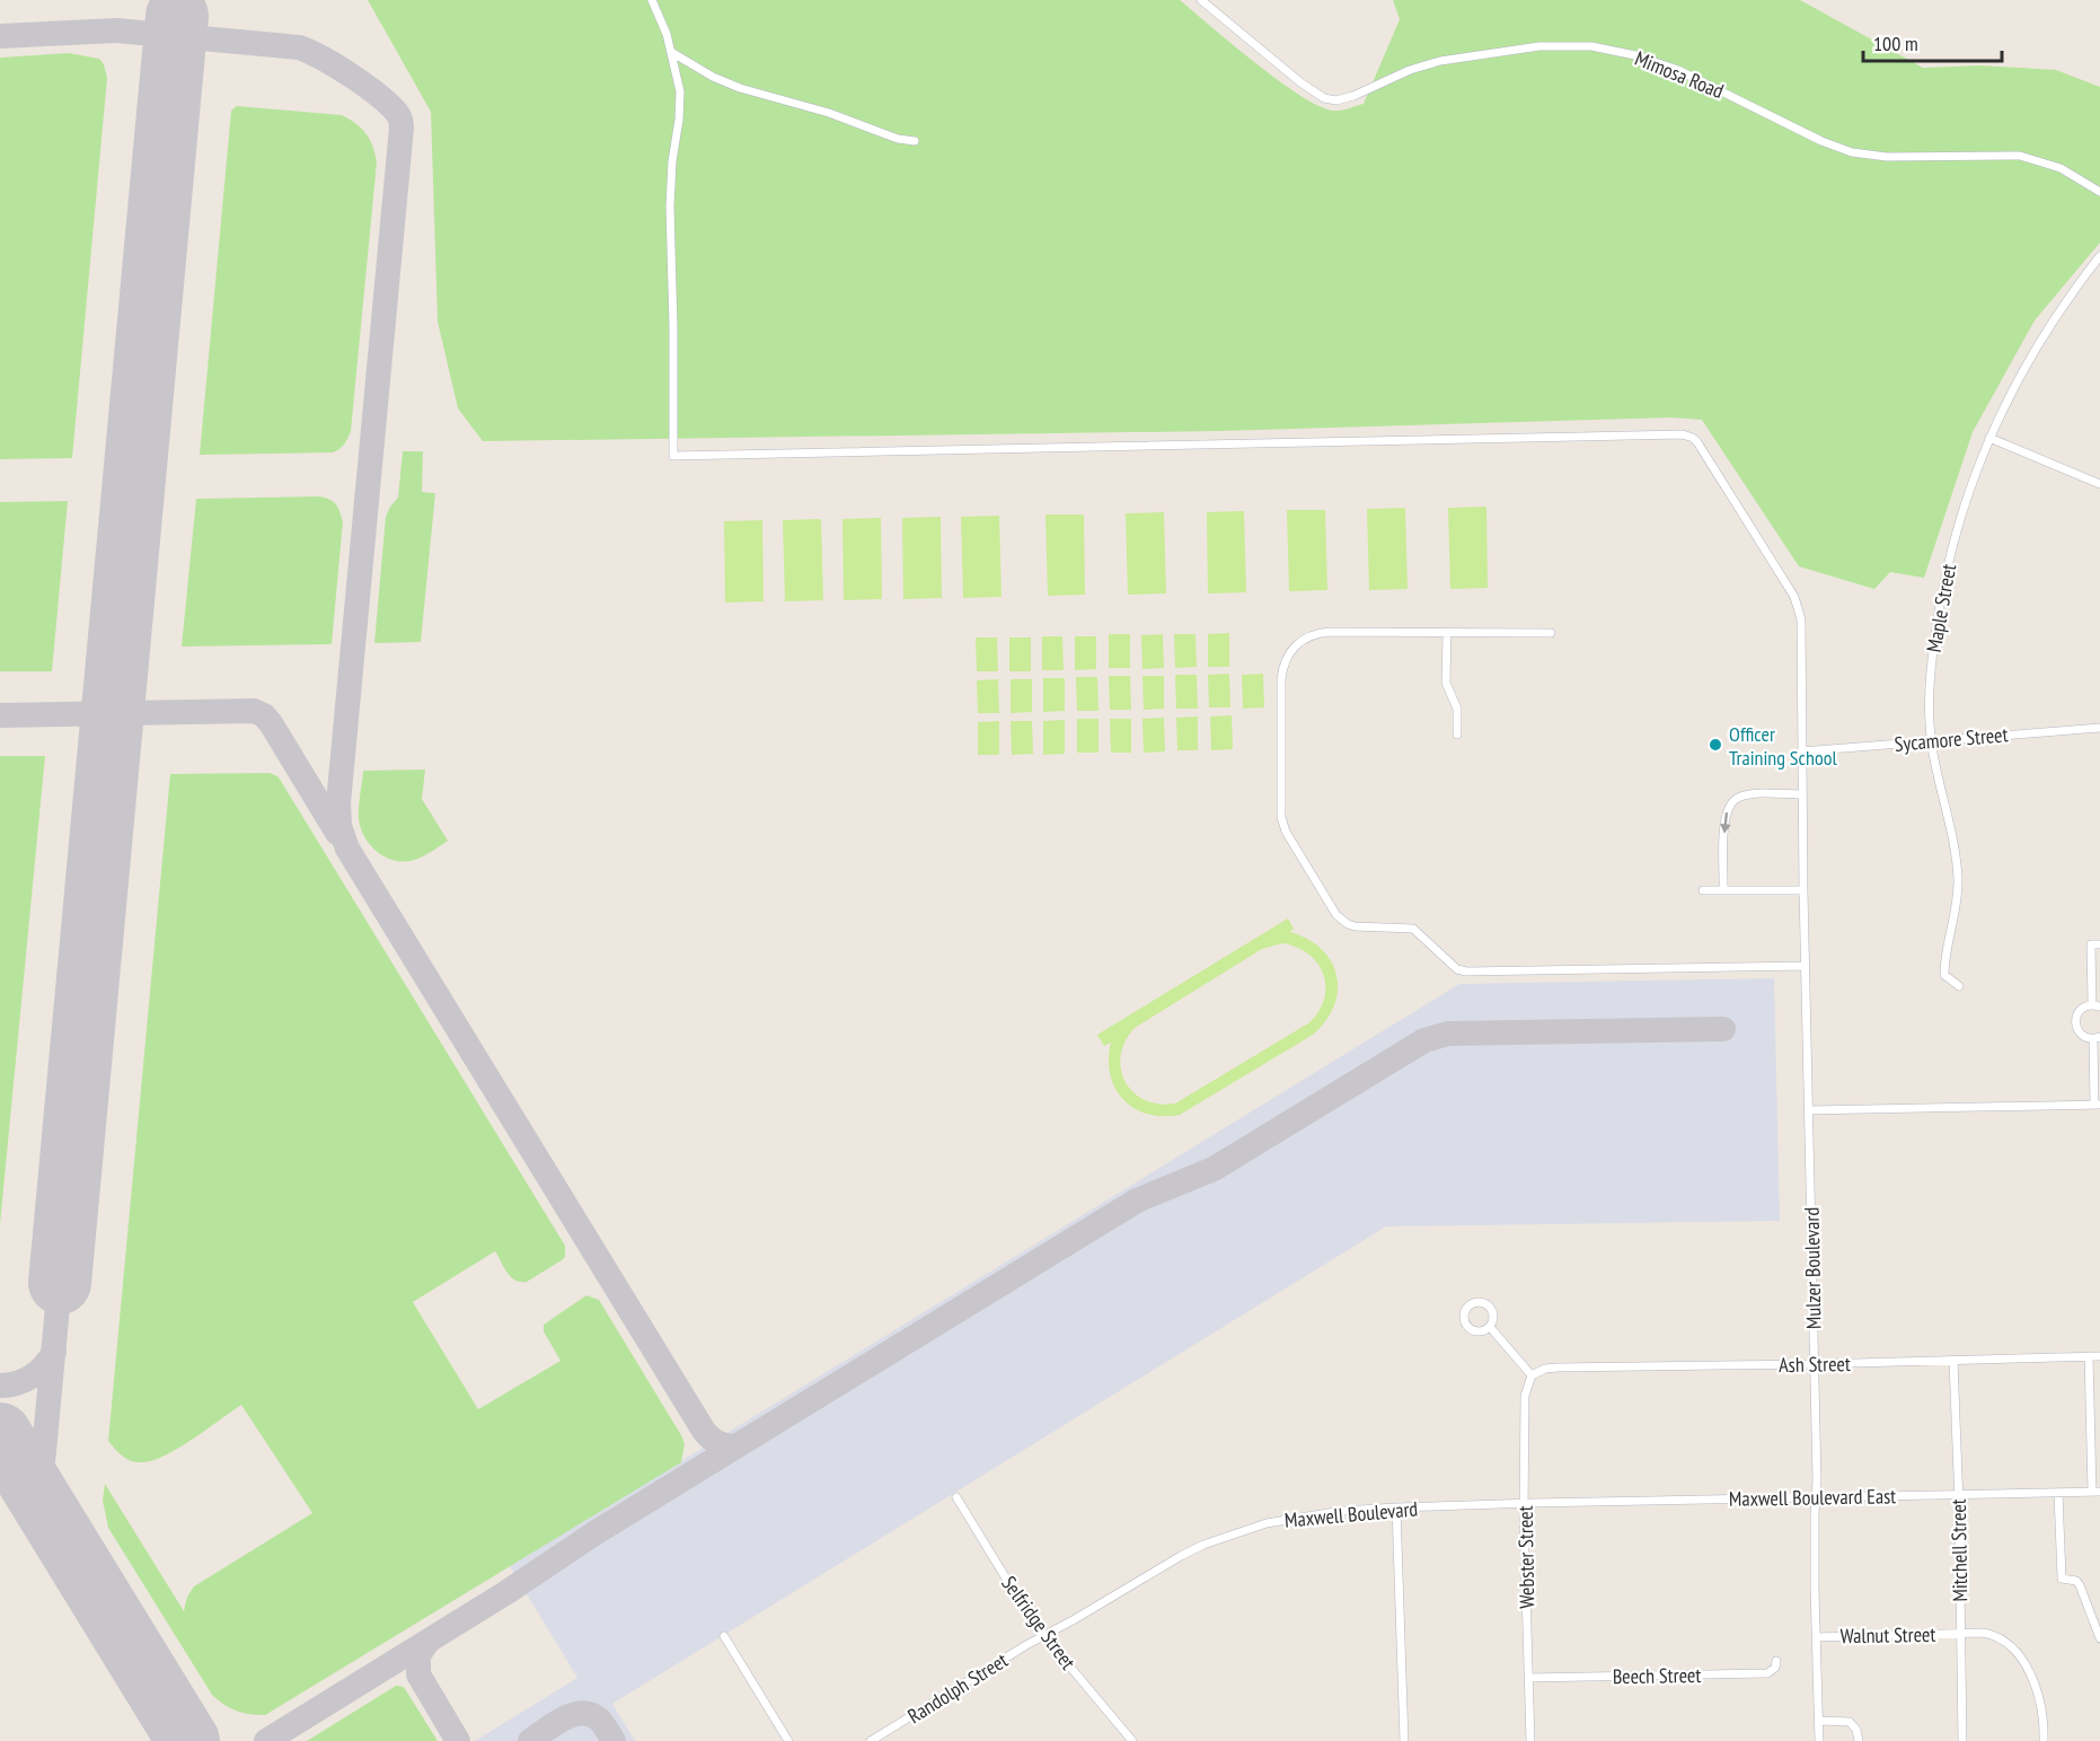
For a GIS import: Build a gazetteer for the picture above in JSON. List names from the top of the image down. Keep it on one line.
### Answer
{"streets":{"street":["Mimosa Road","Maple Street","Sycamore Street","Mulzer Boulevard","Ash Street","Maxwell Boulevard East","Maxwell Boulevard","Mitchell Street","Webster Street","Selfridge Street","Walnut Street","Beech Street","Randolph Street"]},"crossings":[["Maple Street","Sycamore Street"],["Sycamore Street","Mulzer Boulevard"],["Mulzer Boulevard","Ash Street"],["Mulzer Boulevard","Maxwell Boulevard East"],["Mulzer Boulevard","Walnut Street"],["Ash Street","Mitchell Street"],["Ash Street","Webster Street"],["Maxwell Boulevard East","Maxwell Boulevard"],["Maxwell Boulevard East","Mitchell Street"],["Maxwell Boulevard East","Webster Street"],["Maxwell Boulevard","Webster Street"],["Maxwell Boulevard","Selfridge Street"],["Maxwell Boulevard","Randolph Street"],["Mitchell Street","Walnut Street"],["Webster Street","Beech Street"],["Selfridge Street","Randolph Street"]],"places":["Officer Training School"],"scale_bar":"100 m"}
